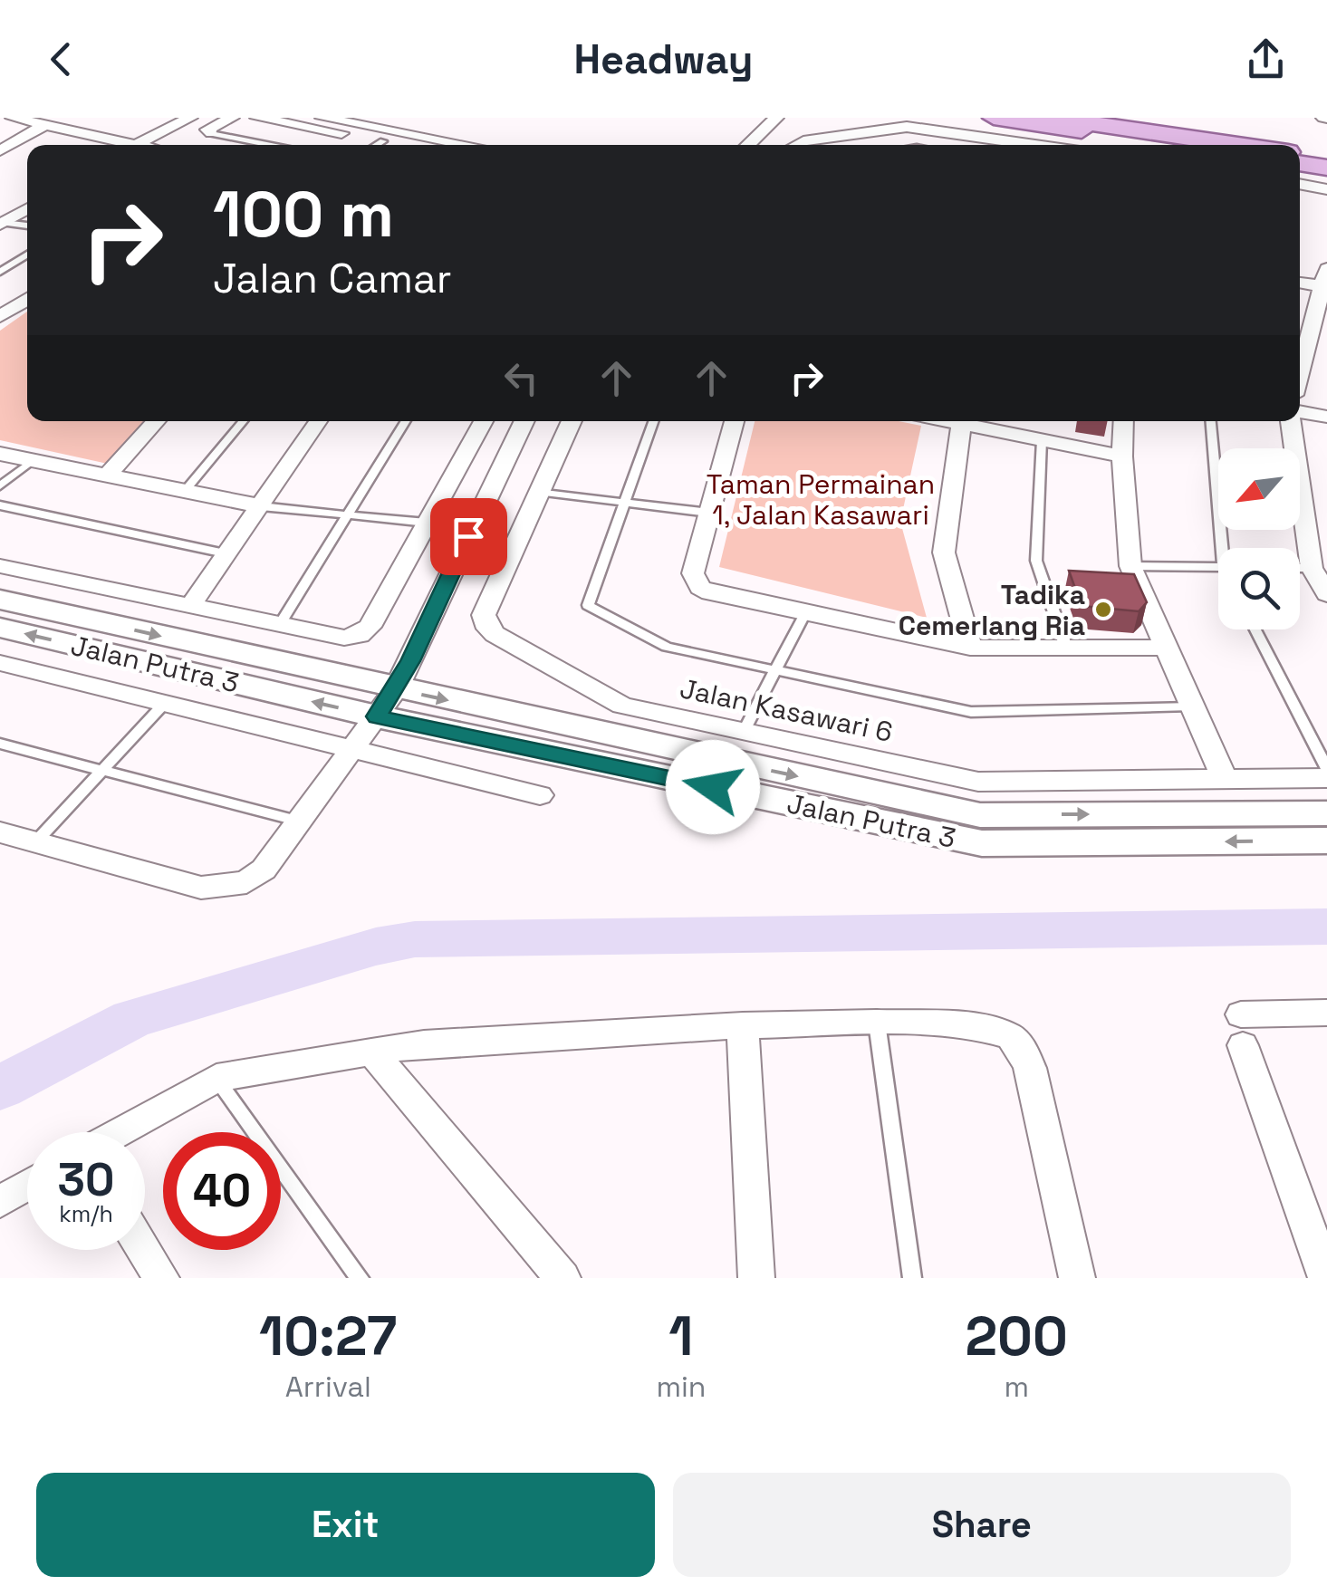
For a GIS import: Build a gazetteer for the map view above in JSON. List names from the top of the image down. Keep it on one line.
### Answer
{"streets":{"street":["Jalan Putra 3","Jalan Kasawari 6"]},"parks":["Taman Permainan 1, Jalan Kasawari"],"places":["Tadika Cemerlang Ria"],"north":"bottom left","page":{"header":"Headway","turn":["100 m","Jalan Camar"],"speed":"30 km/h","limit":"40","eta":["10:27","Arrival","1","min","200","m"],"buttons":["Exit","Share"]}}
